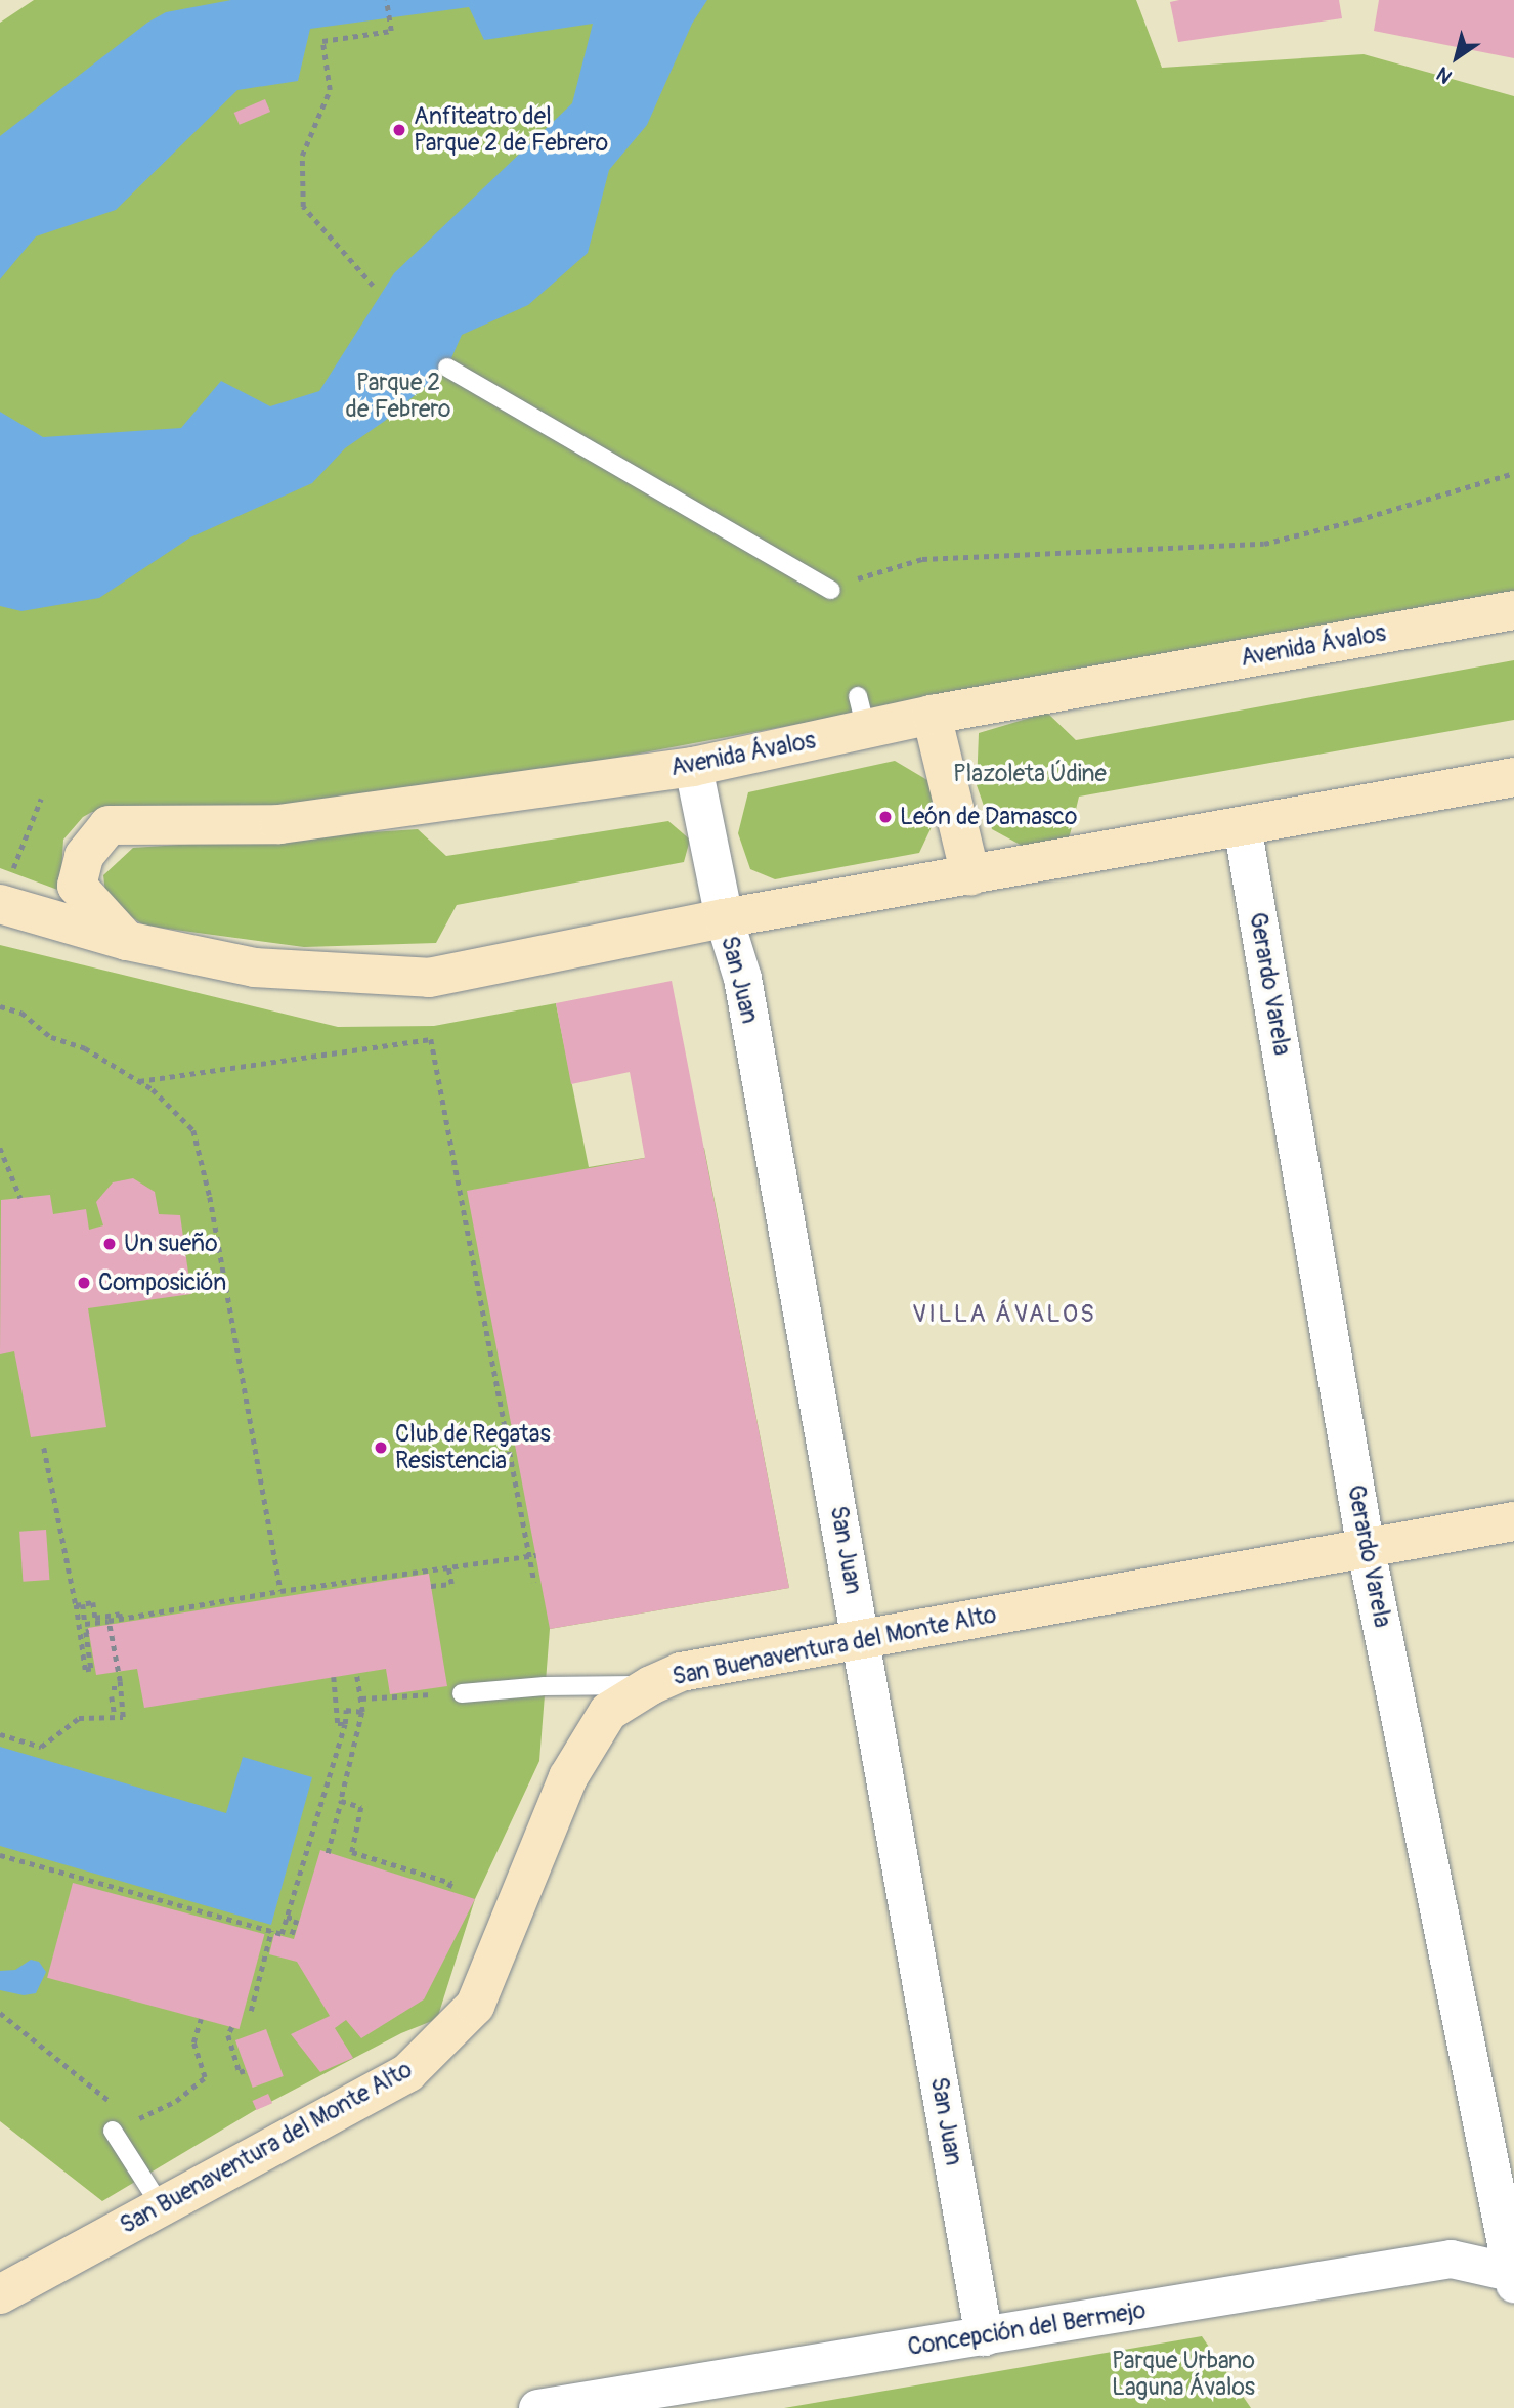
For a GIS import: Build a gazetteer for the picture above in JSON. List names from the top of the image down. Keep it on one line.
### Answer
{"streets":{"main road":["Avenida Ávalos","San Buenaventura del Monte Alto"],"street":["San Juan","Gerardo Varela","Concepción del Bermejo"]},"crossings":[["Avenida Ávalos","San Juan"],["San Juan","San Buenaventura del Monte Alto"],["San Juan","Concepción del Bermejo"],["Gerardo Varela","San Buenaventura del Monte Alto"],["Gerardo Varela","Concepción del Bermejo"]],"districts":["VILLA ÁVALOS"],"parks":["Parque 2 de Febrero","Plazoleta Údine","Parque Urbano Laguna Ávalos"],"places":["Anfiteatro del Parque 2 de Febrero","León de Damasco","Un sueño","Composición","Club de Regatas Resistencia"],"north":"bottom left"}
